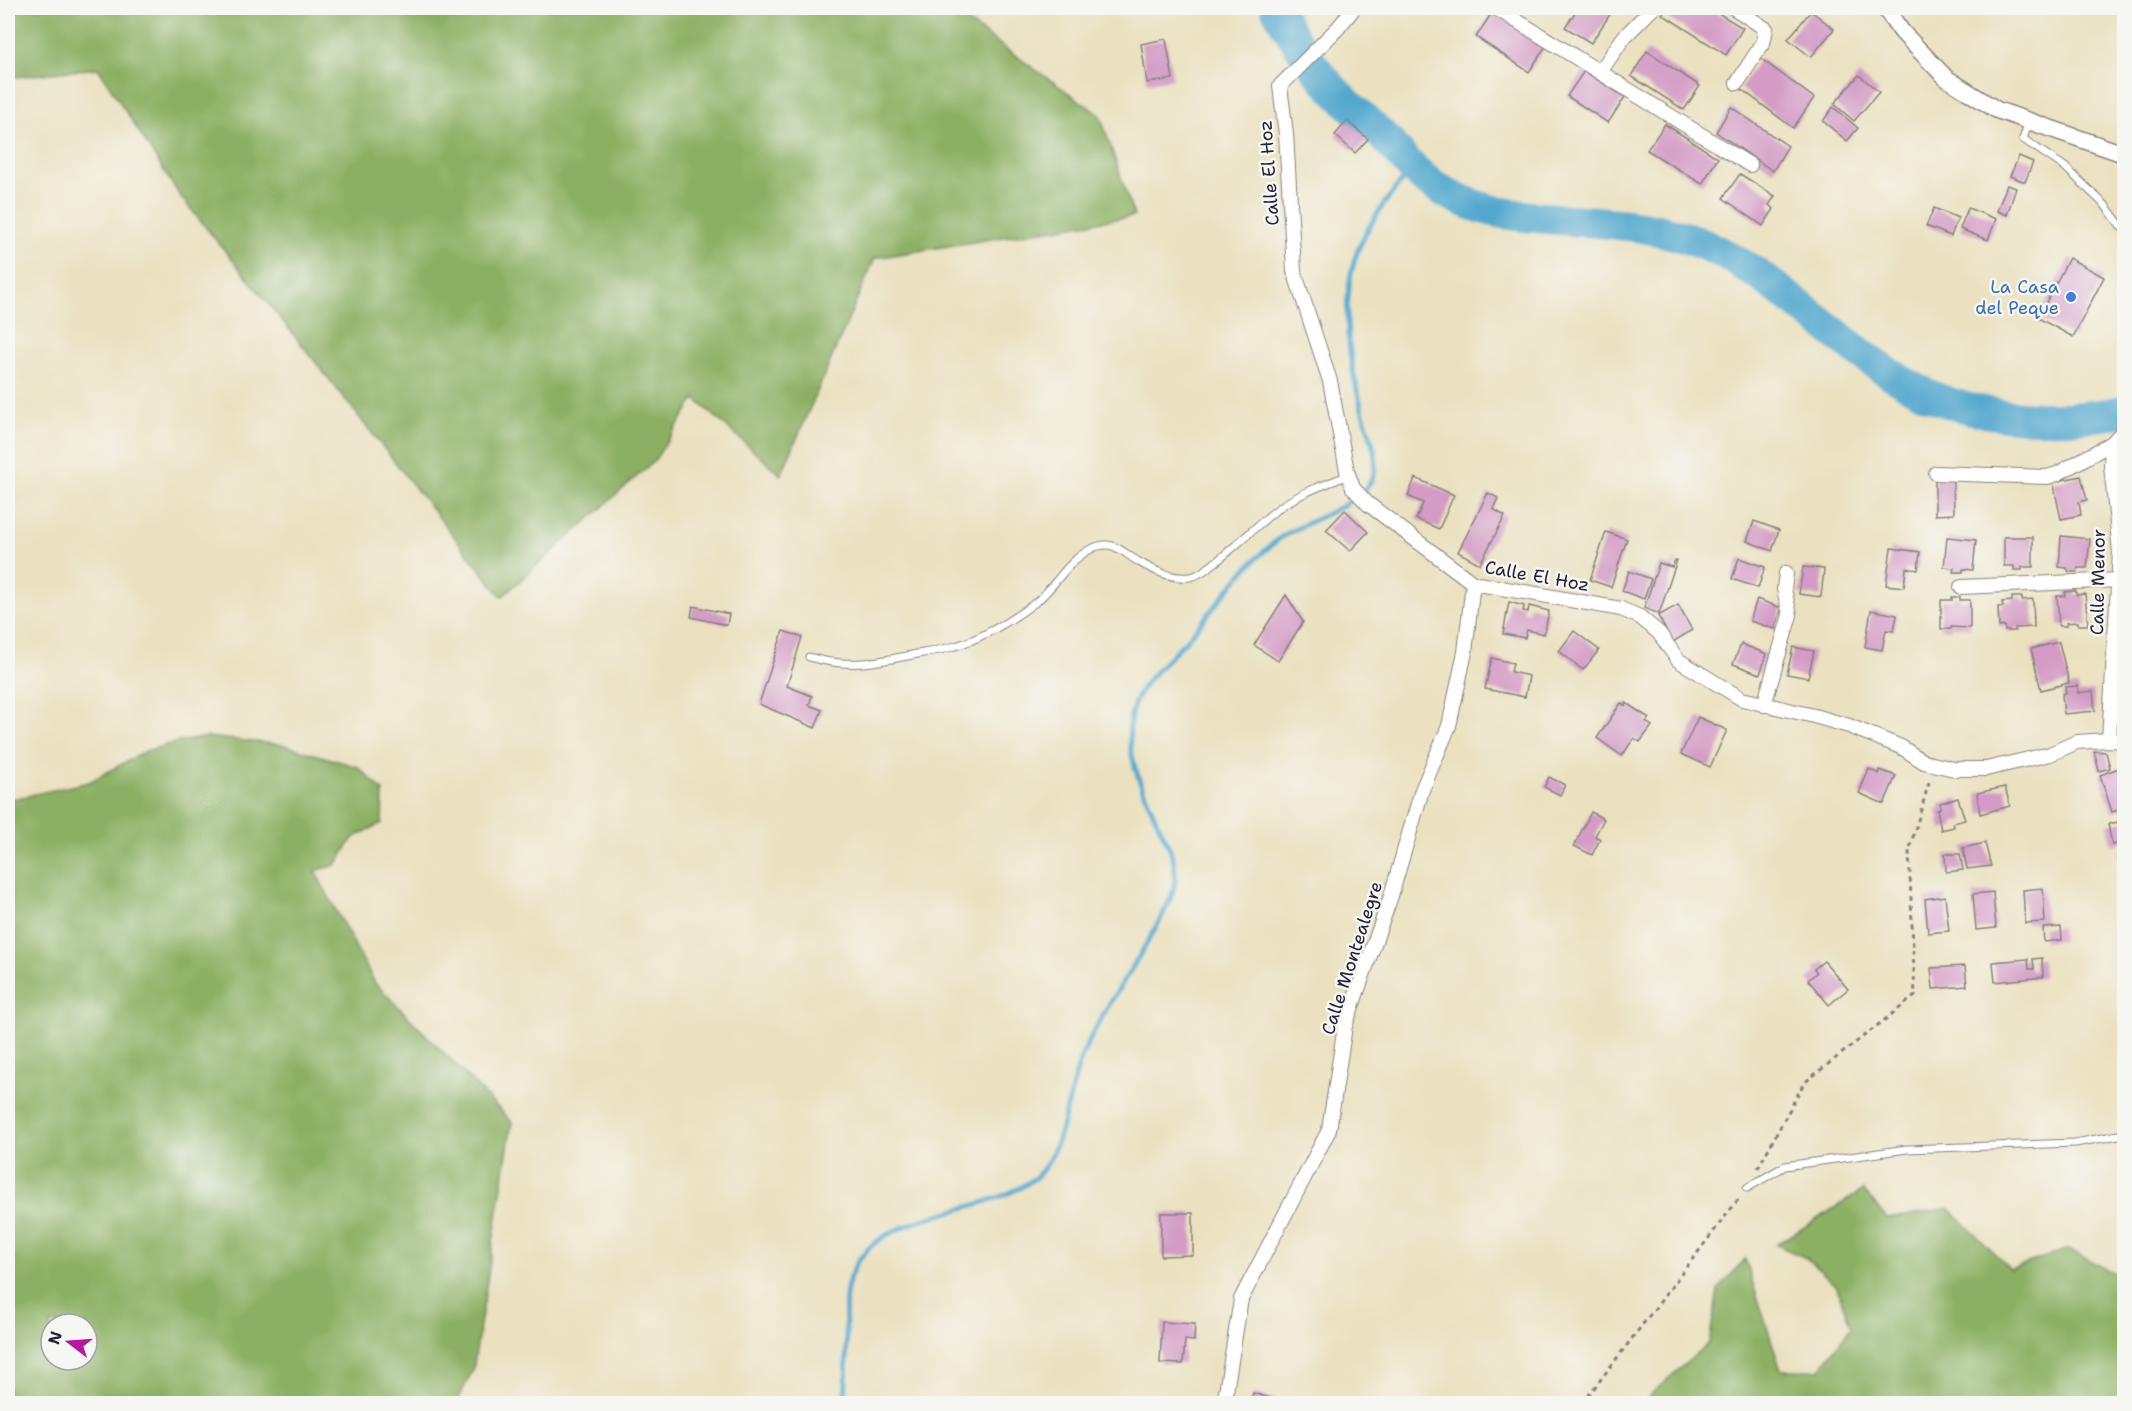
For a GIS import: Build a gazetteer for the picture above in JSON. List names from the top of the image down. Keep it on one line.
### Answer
{"streets":{"street":["Calle El Hoz","Calle Menor","Calle Montealegre"]},"crossings":[["Calle El Hoz","Calle Menor"],["Calle El Hoz","Calle Montealegre"]],"places":["La Casa del Peque"],"north":"left"}
